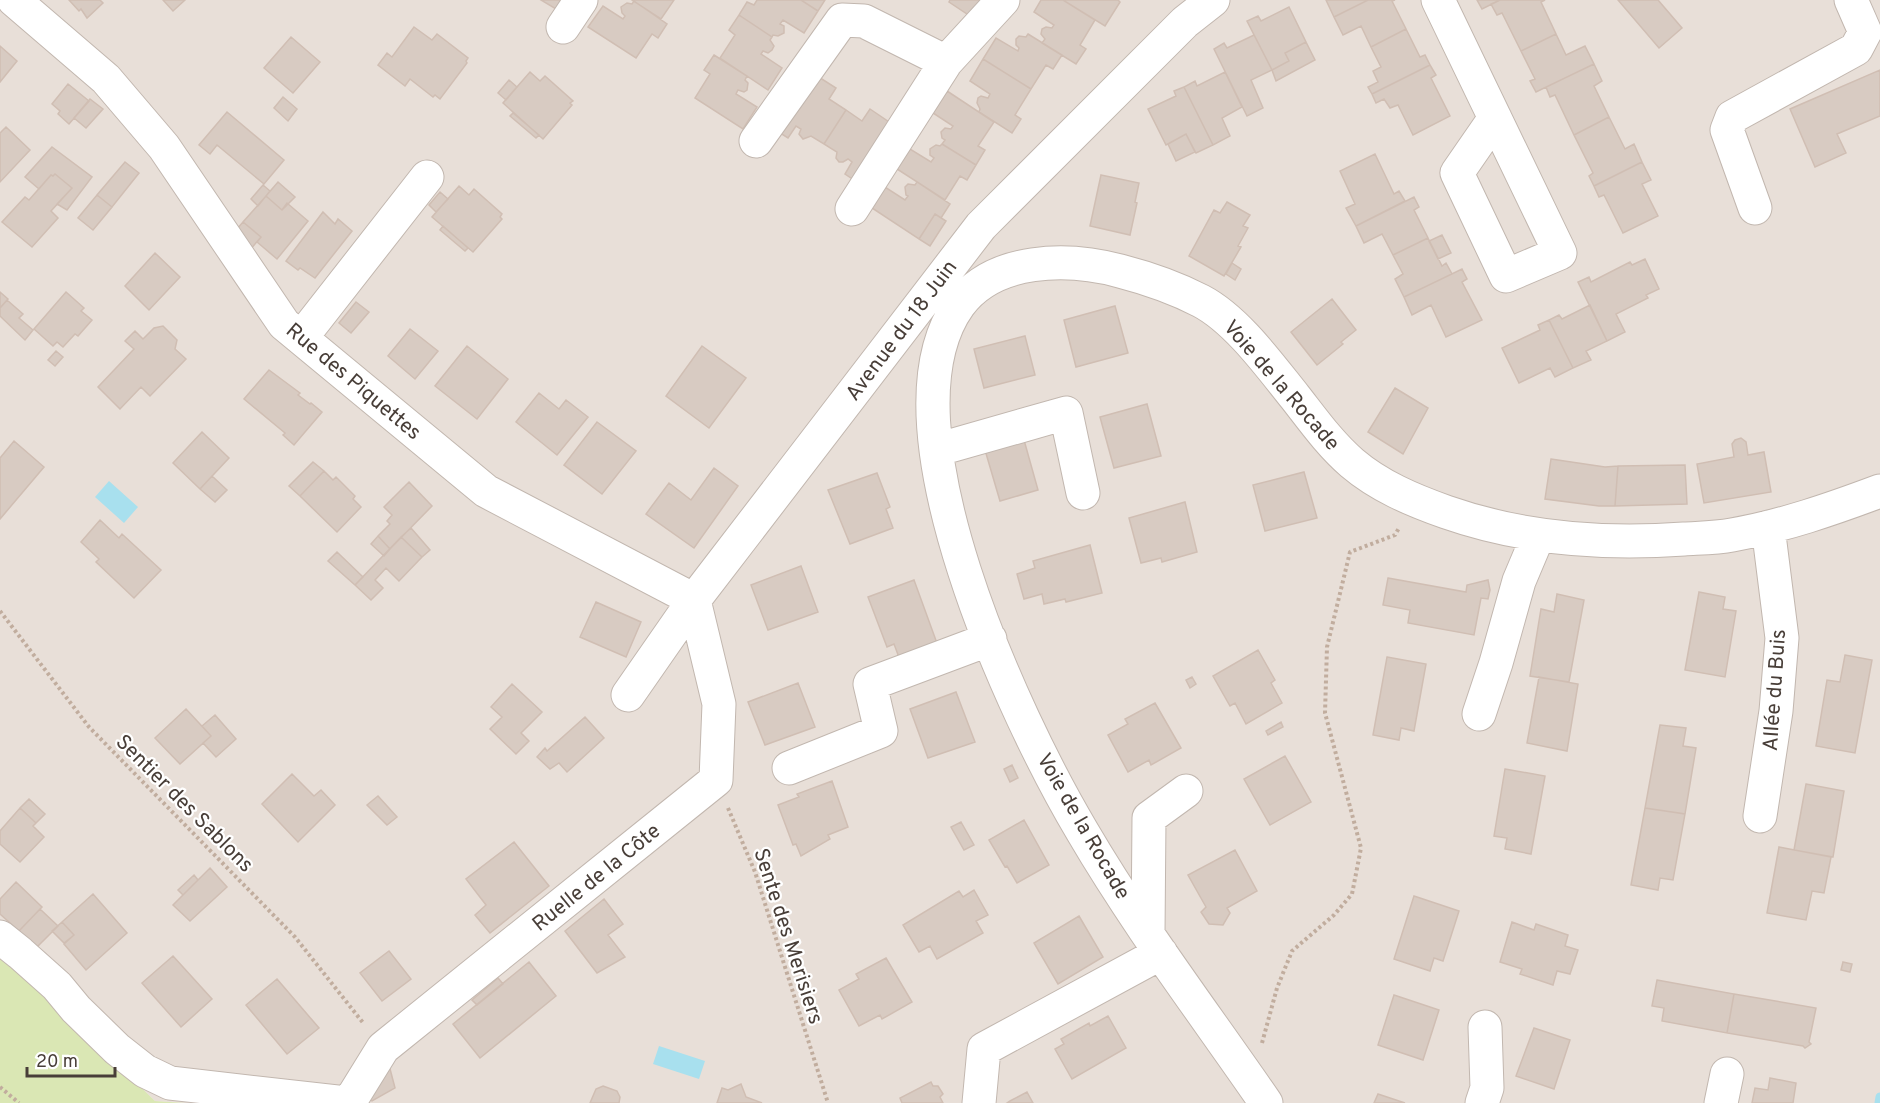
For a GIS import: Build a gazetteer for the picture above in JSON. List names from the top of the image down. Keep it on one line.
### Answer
{"streets":{"street":["Avenue du 18 Juin","Rue des Piquettes","Voie de la Rocade","Allée du Buis","Ruelle de la Côte"],"path":["Sentier des Sablons","Sente des Merisiers"]},"crossings":[["Avenue du 18 Juin","Rue des Piquettes"],["Voie de la Rocade","Allée du Buis"],["Ruelle de la Côte","Sente des Merisiers"]],"scale_bar":"20 m"}
